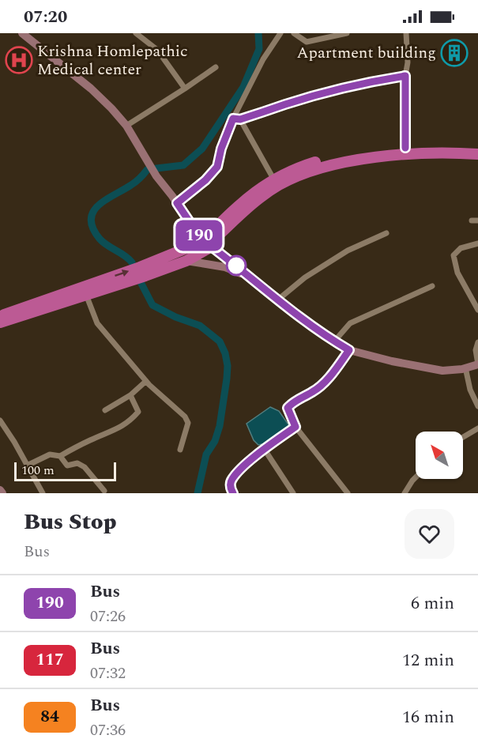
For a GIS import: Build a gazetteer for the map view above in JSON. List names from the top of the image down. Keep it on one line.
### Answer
{"places":{"building":["Apartment building"],"hospital":["Krishna Homlepathic Medical center"]},"lines":["bus line 190"],"scale_bar":"100 m","north":"top left","page":{"status":"07:20","on_map":"190","scale":"100 m","heading":["Bus Stop","Bus"],"list":[{"mark":"190","name":"Bus","note":"07:26","value":"6 min"},{"mark":"117","name":"Bus","note":"07:32","value":"12 min"},{"mark":"84","name":"Bus","note":"07:36","value":"16 min"}]}}
